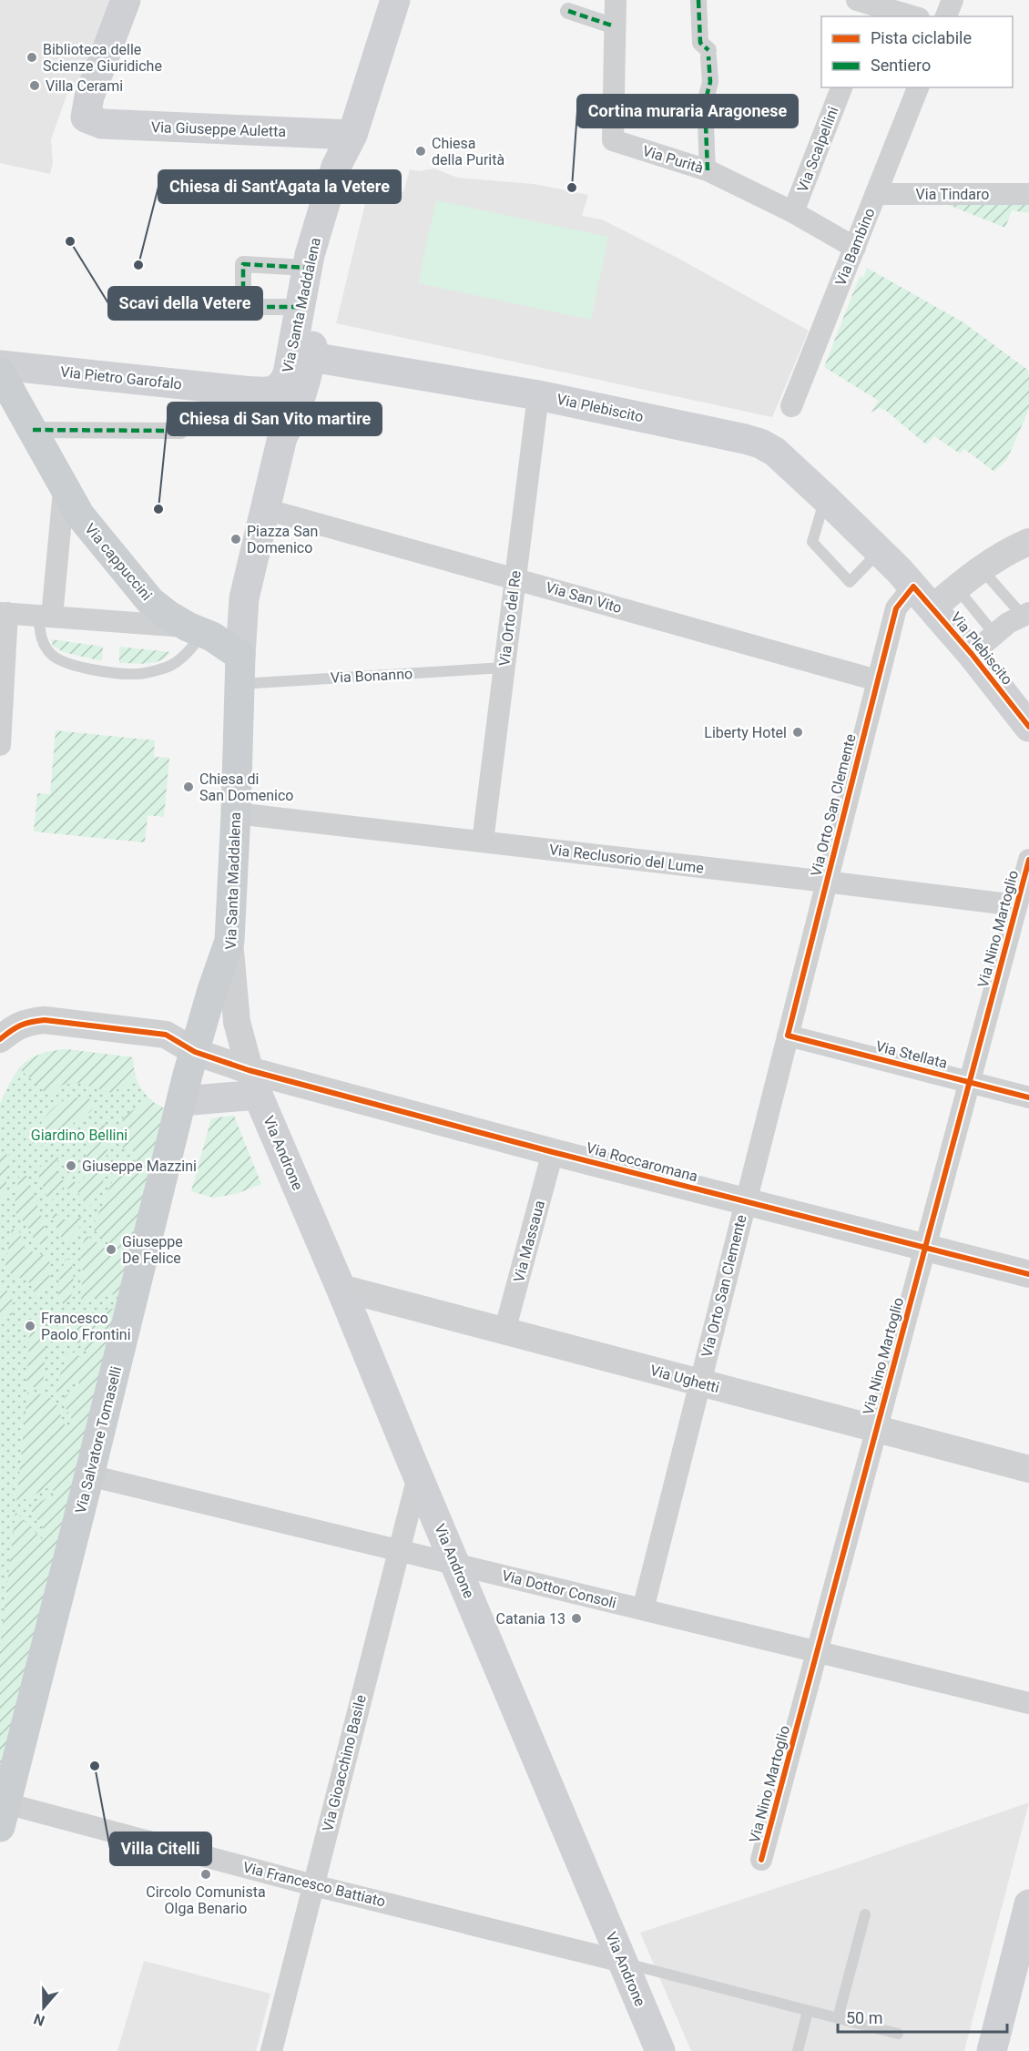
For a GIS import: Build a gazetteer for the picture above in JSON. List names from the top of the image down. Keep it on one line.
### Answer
{"streets":{"main road":["Via Giuseppe Auletta","Via Santa Maddalena","Via Pietro Garofalo","Via Plebiscito","Via cappuccini","Via Androne","Via Salvatore Tomaselli"],"street":["Via Scalpellini","Via Purità","Via Tindaro","Via Bambino","Via San Vito","Via Orto del Re","Via Orto San Clemente","Via Reclusorio del Lume","Via Nino Martoglio","Via Stellata","Via Roccaromana","Via Massaua","Via Ughetti","Via Dottor Consoli","Via Gioacchino Basile","Via Francesco Battiato"],"lane":["Via Bonanno"]},"crossings":[["Via Giuseppe Auletta","Via Santa Maddalena"],["Via Scalpellini","Via Purità"],["Via Purità","Via Bambino"],["Via Tindaro","Via Bambino"],["Via Santa Maddalena","Via Pietro Garofalo"],["Via Santa Maddalena","Via Plebiscito"],["Via Santa Maddalena","Via cappuccini"],["Via Santa Maddalena","Via Bonanno"],["Via Santa Maddalena","Via Reclusorio del Lume"],["Via Santa Maddalena","Via Androne"],["Via Santa Maddalena","Via Roccaromana"],["Via Santa Maddalena","Via Salvatore Tomaselli"],["Via Plebiscito","Via Orto del Re"],["Via Plebiscito","Via Orto San Clemente"],["Via cappuccini","Via Bonanno"],["Via San Vito","Via Orto del Re"],["Via San Vito","Via Orto San Clemente"],["Via Orto del Re","Via Bonanno"],["Via Orto del Re","Via Reclusorio del Lume"],["Via Orto San Clemente","Via Reclusorio del Lume"],["Via Orto San Clemente","Via Stellata"],["Via Orto San Clemente","Via Roccaromana"],["Via Orto San Clemente","Via Ughetti"],["Via Orto San Clemente","Via Dottor Consoli"],["Via Reclusorio del Lume","Via Nino Martoglio"],["Via Nino Martoglio","Via Stellata"],["Via Nino Martoglio","Via Roccaromana"],["Via Nino Martoglio","Via Ughetti"],["Via Nino Martoglio","Via Dottor Consoli"],["Via Androne","Via Roccaromana"],["Via Androne","Via Ughetti"],["Via Androne","Via Dottor Consoli"],["Via Androne","Via Gioacchino Basile"],["Via Androne","Via Francesco Battiato"],["Via Roccaromana","Via Massaua"],["Via Roccaromana","Via Salvatore Tomaselli"],["Via Massaua","Via Ughetti"],["Via Salvatore Tomaselli","Via Dottor Consoli"],["Via Salvatore Tomaselli","Via Francesco Battiato"],["Via Dottor Consoli","Via Gioacchino Basile"],["Via Gioacchino Basile","Via Francesco Battiato"]],"parks":["Giardino Bellini"],"places":["Biblioteca delle Scienze Giuridiche","Villa Cerami","Chiesa della Purità","Cortina muraria Aragonese","Scavi della Vetere","Chiesa di Sant'Agata la Vetere","Chiesa di San Vito martire","Piazza San Domenico","Liberty Hotel","Chiesa di San Domenico","Giuseppe Mazzini","Giuseppe De Felice","Francesco Paolo Frontini","Catania 13","Villa Citelli","Circolo Comunista Olga Benario"],"legend":["Pista ciclabile","Sentiero"],"scale_bar":"50 m","north":"bottom"}
